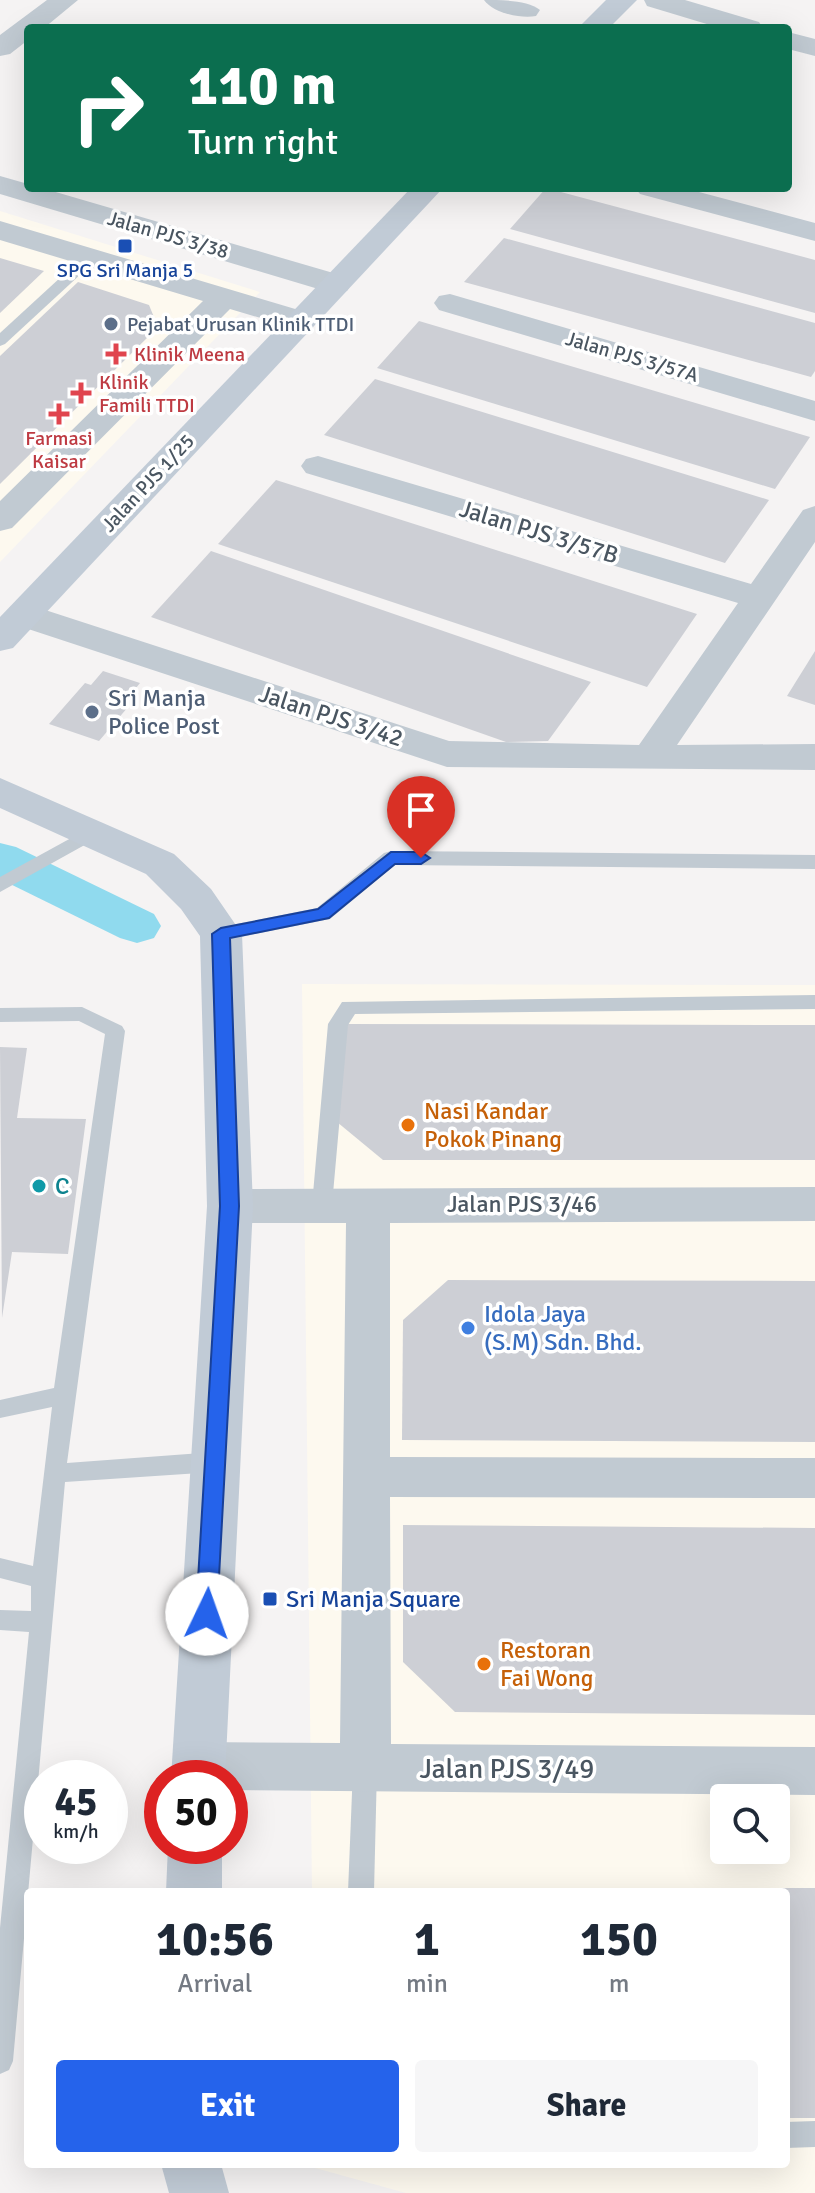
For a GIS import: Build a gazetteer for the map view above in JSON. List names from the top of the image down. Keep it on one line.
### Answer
{"streets":{"main road":["Jalan PJS 1/25"],"street":["Jalan PJS 3/38","Jalan PJS 3/57A","Jalan PJS 3/57B","Jalan PJS 3/42","Jalan PJS 3/46","Jalan PJS 3/49"]},"crossings":[["Jalan PJS 3/38","Jalan PJS 1/25"],["Jalan PJS 1/25","Jalan PJS 3/42"]],"places":{"transit":["SPG Sri Manja 5","Sri Manja Square"],"other":["Pejabat Urusan Klinik TTDI","Sri Manja Police Post","Nasi Kandar Pokok Pinang","C","Idola Jaya (S.M) Sdn. Bhd.","Restoran Fai Wong"],"health":["Klinik Meena","Klinik Famili TTDI","Farmasi Kaisar"]},"page":{"turn":["110 m","Turn right"],"speed":"45 km/h","limit":"50","eta":["10:56","Arrival","1","min","150","m"],"buttons":["Exit","Share"]}}
